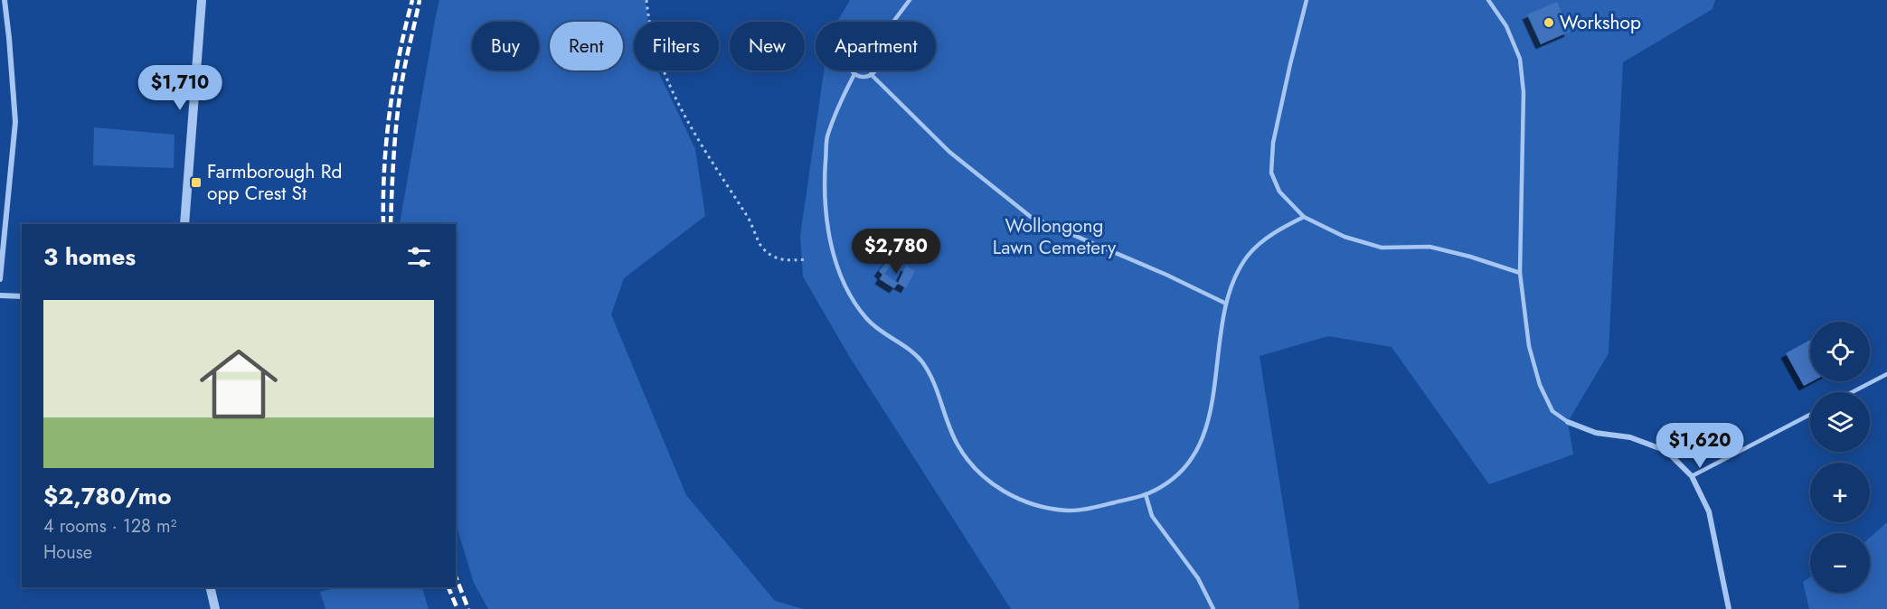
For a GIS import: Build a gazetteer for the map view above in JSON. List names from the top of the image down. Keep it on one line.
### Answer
{"parks":["Wollongong Lawn Cemetery"],"places":{"other":["Workshop"],"transit":["Farmborough Rd opp Crest St"]},"page":{"chip":["Buy","Rent","Filters","New","Apartment"],"price":["$1,710","$2,780","$1,620"],"heading":"3 homes","list":[{"name":"$2,780/mo","note":"4 rooms · 128 m² · House"}],"map_buttons":["+","−"]}}
